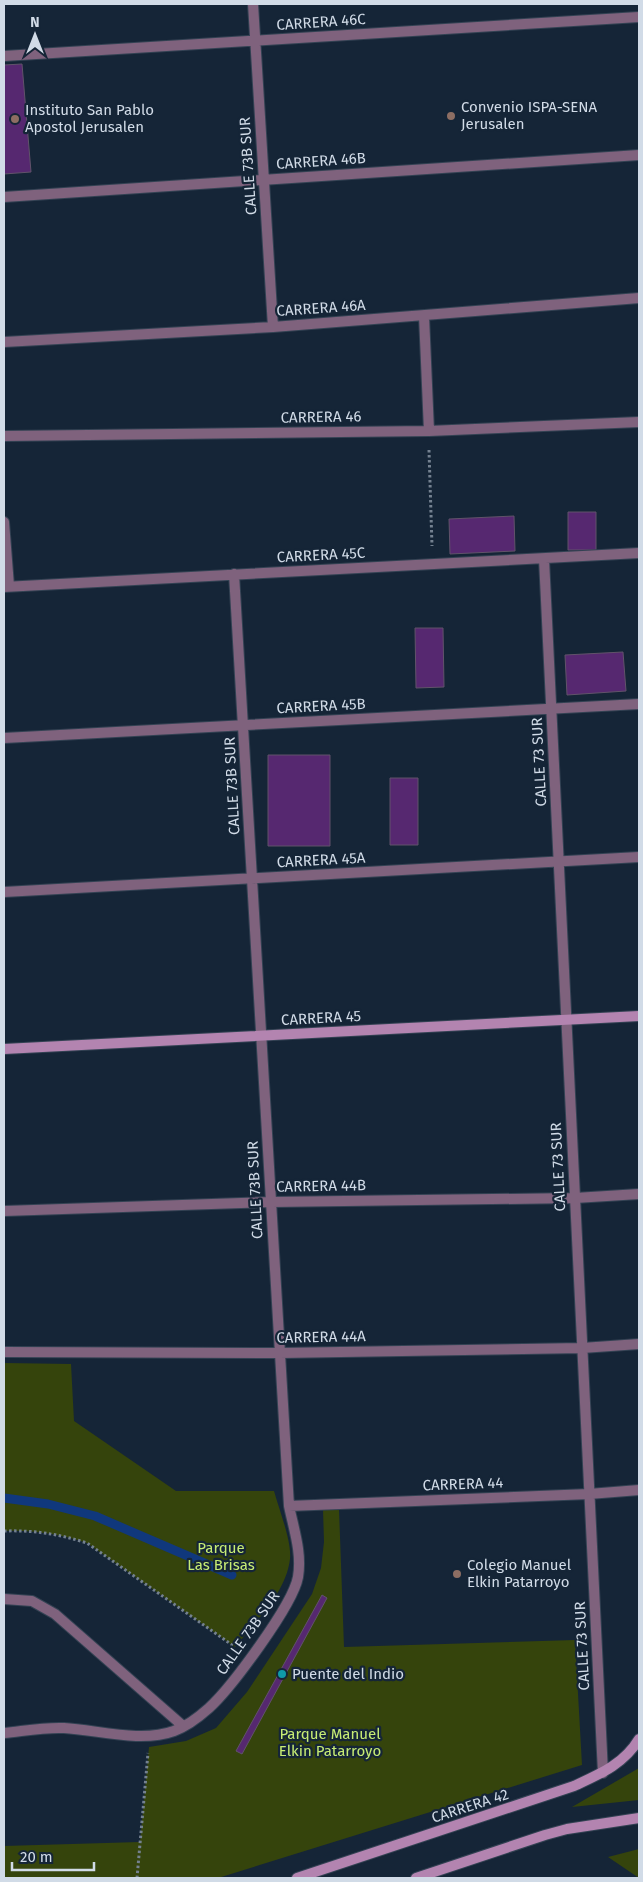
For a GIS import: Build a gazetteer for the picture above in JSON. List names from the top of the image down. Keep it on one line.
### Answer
{"streets":{"street":["CARRERA 46C","CARRERA 46B","CALLE 73B SUR","CARRERA 46A","CARRERA 46","CARRERA 45C","CARRERA 45B","CALLE 73 SUR","CARRERA 45A","CARRERA 45","CARRERA 44B","CARRERA 44A","CARRERA 44","CARRERA 42"]},"crossings":[["CARRERA 46C","CALLE 73B SUR"],["CARRERA 46B","CALLE 73B SUR"],["CALLE 73B SUR","CARRERA 46A"],["CALLE 73B SUR","CARRERA 45C"],["CALLE 73B SUR","CARRERA 45B"],["CALLE 73B SUR","CARRERA 45A"],["CALLE 73B SUR","CARRERA 45"],["CALLE 73B SUR","CARRERA 44B"],["CALLE 73B SUR","CARRERA 44A"],["CALLE 73B SUR","CARRERA 44"],["CARRERA 45C","CALLE 73 SUR"],["CARRERA 45B","CALLE 73 SUR"],["CALLE 73 SUR","CARRERA 45A"],["CALLE 73 SUR","CARRERA 45"],["CALLE 73 SUR","CARRERA 44B"],["CALLE 73 SUR","CARRERA 44A"],["CALLE 73 SUR","CARRERA 44"],["CALLE 73 SUR","CARRERA 42"]],"parks":["Parque Las Brisas","Parque Manuel Elkin Patarroyo"],"places":["Convenio ISPA-SENA Jerusalen","Instituto San Pablo Apostol Jerusalen","Colegio Manuel Elkin Patarroyo","Puente del Indio"],"scale_bar":"20 m","north":"top"}
